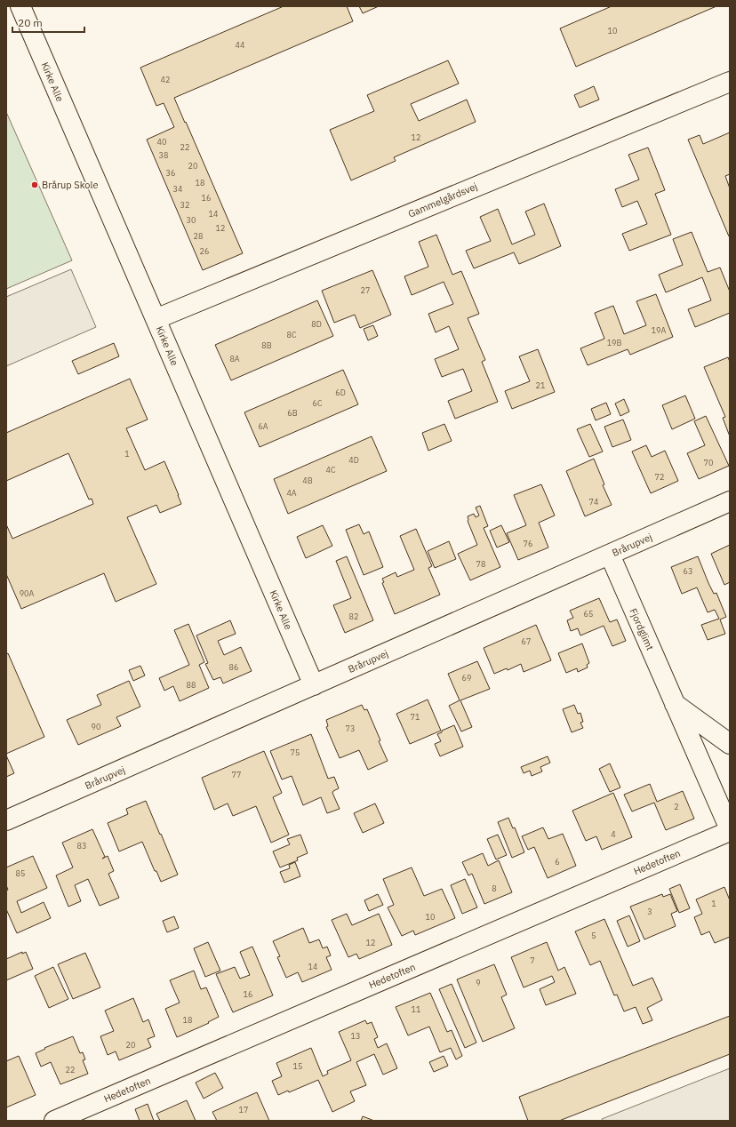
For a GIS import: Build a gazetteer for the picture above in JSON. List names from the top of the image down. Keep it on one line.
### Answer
{"streets":{"street":["Kirke Alle","Gammelgårdsvej","Brårupvej","Fjordglimt","Hedetoften"]},"crossings":[["Kirke Alle","Gammelgårdsvej"],["Kirke Alle","Brårupvej"],["Brårupvej","Fjordglimt"],["Fjordglimt","Hedetoften"]],"places":["Brårup Skole"],"house_numbers":["10","44","42","12","40","22","38","20","36","18","34","16","32","14","30","12","28","26","27","8D","19A","8C","19B","8B","8A","21","6D","6C","6B","6A","1","4D","70","4C","72","4B","4A","74","76","78","63","90A","65","82","67","86","69","88","71","90","73","75","77","2","4","83","6","85","8","1","3","10","5","12","7","14","9","16","11","18","13","20","15","22","17"],"scale_bar":"20 m"}
